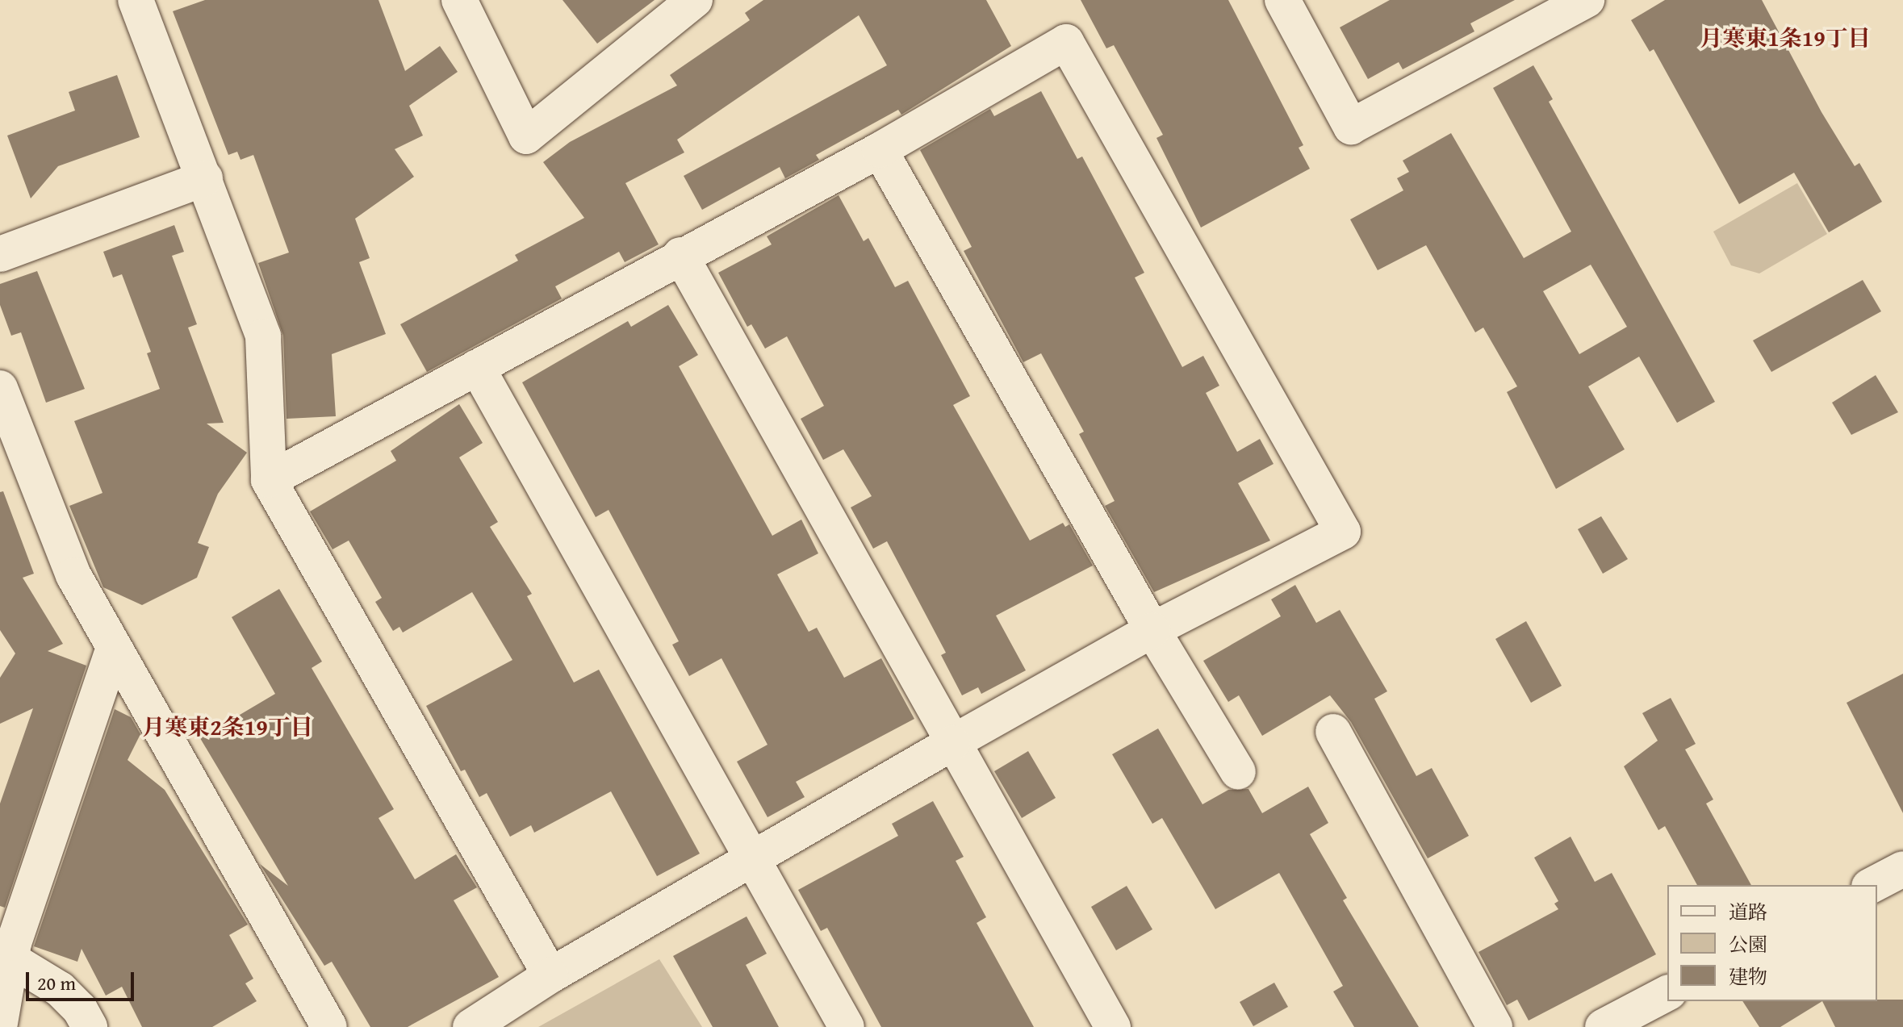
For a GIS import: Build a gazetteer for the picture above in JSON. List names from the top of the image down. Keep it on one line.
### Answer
{"districts":["月寒東1条19丁目","月寒東2条19丁目"],"legend":["道路","公園","建物"],"scale_bar":"20 m"}
